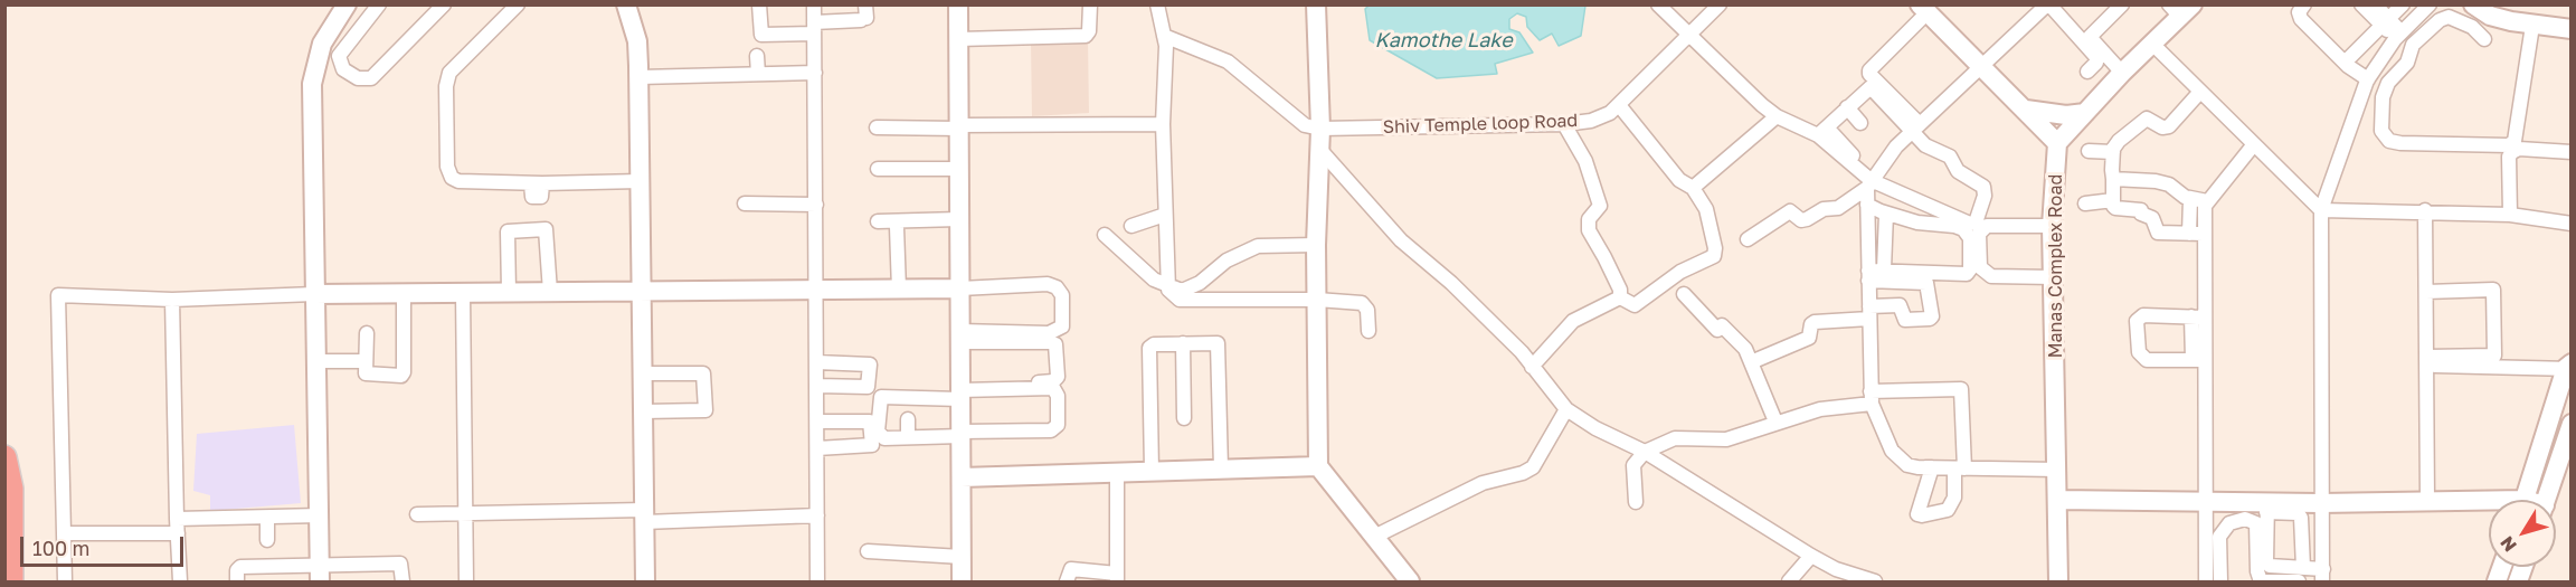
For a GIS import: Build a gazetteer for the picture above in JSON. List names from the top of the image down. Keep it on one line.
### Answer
{"streets":{"street":["Shiv Temple loop Road","Manas Complex Road"]},"water":["Kamothe Lake"],"scale_bar":"100 m","north":"bottom left"}
